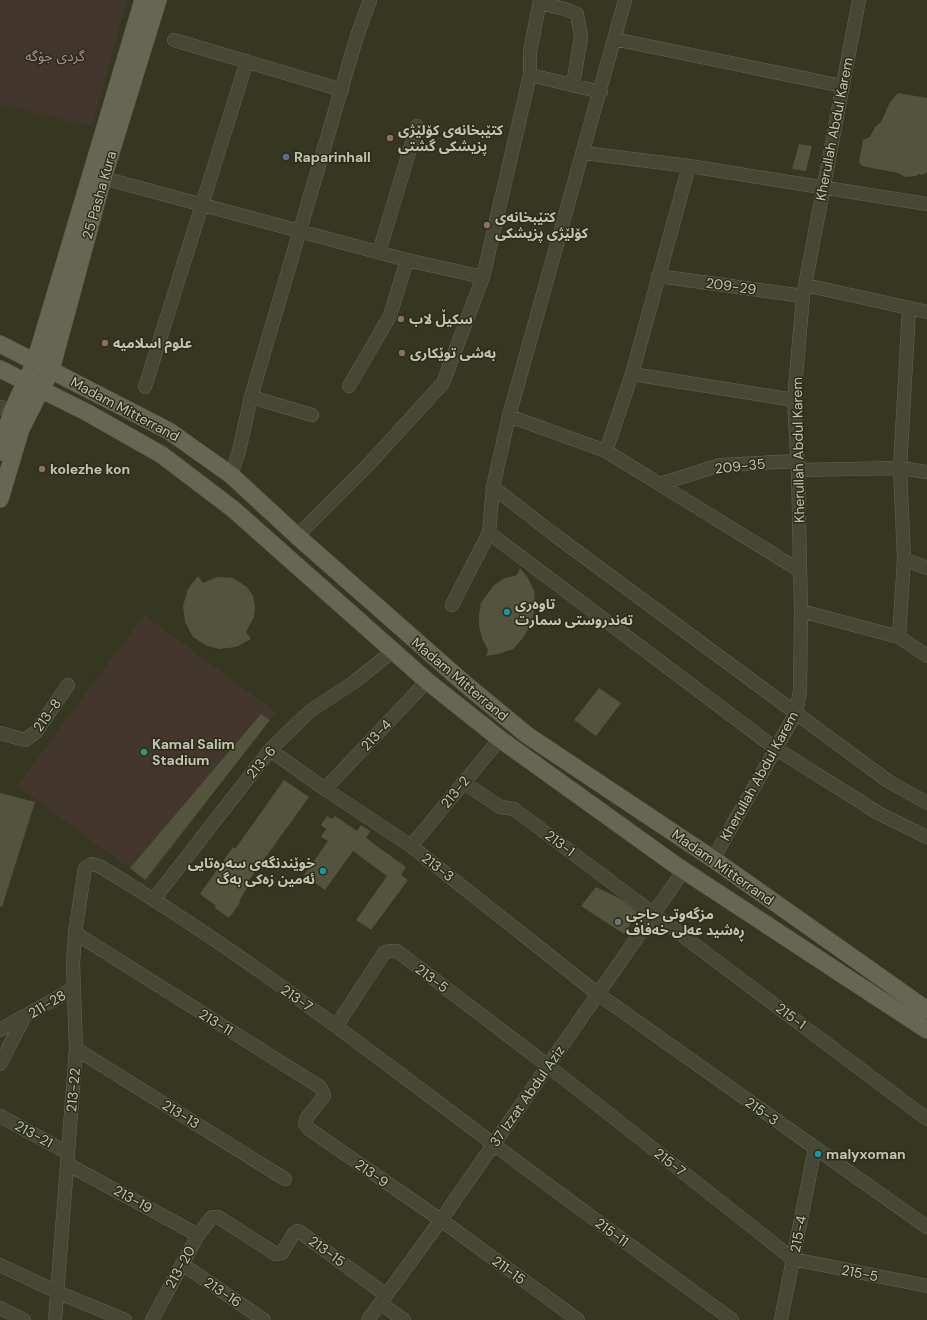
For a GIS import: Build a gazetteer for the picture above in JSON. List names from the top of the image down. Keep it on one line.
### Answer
{"streets":{"main road":["25 Pasha Kura","Madam Mitterrand"],"street":["Kherullah Abdul Karem","209-29","209-35","213-8","213-4","213-6","213-2","213-1","213-3","213-5","213-7","211-28","215-1","213-11","213-22","37 Izzat Abdul Aziz","215-3","213-13","213-21","215-7","213-9","213-19","215-11","215-4","213-15","213-20","211-15","215-5","213-16"]},"crossings":[["Kherullah Abdul Karem","209-29"],["Kherullah Abdul Karem","Madam Mitterrand"],["Kherullah Abdul Karem","209-35"],["25 Pasha Kura","Madam Mitterrand"],["Madam Mitterrand","213-4"],["Madam Mitterrand","213-6"],["Madam Mitterrand","213-2"],["Madam Mitterrand","37 Izzat Abdul Aziz"],["213-4","213-3"],["213-6","213-3"],["213-6","213-7"],["213-2","213-1"],["213-2","213-3"],["213-1","215-1"],["213-1","37 Izzat Abdul Aziz"],["213-3","37 Izzat Abdul Aziz"],["213-3","215-3"],["213-5","213-7"],["213-5","37 Izzat Abdul Aziz"],["213-5","215-7"],["213-7","213-22"],["213-7","37 Izzat Abdul Aziz"],["213-7","215-11"],["211-28","213-22"],["215-1","37 Izzat Abdul Aziz"],["213-11","213-22"],["213-11","213-9"],["213-22","213-13"],["213-22","213-21"],["213-22","213-19"],["37 Izzat Abdul Aziz","215-3"],["37 Izzat Abdul Aziz","215-7"],["37 Izzat Abdul Aziz","213-9"],["37 Izzat Abdul Aziz","215-11"],["37 Izzat Abdul Aziz","213-15"],["37 Izzat Abdul Aziz","211-15"],["215-3","215-4"],["213-21","213-19"],["215-7","215-4"],["215-7","215-5"],["213-9","211-15"],["213-19","213-20"],["215-4","215-5"],["213-15","213-20"],["213-20","213-16"]],"parks":["گردی جۆگە"],"places":["کتێبخانەی کۆلێژی پزیشکی گشتی","Raparinhall","كتێبخانە‌ی كۆلێژی پزیشكی","سكیڵ لاب","علوم اسلاميه","بە‌شی توێكاری","kolezhe kon","تاوەری تەندروستی سمارت","Kamal Salim Stadium","خوێندنگەی سەرەتایی ئەمین زەکی بەگ","مزگەوتی حاجی ڕەشید عەلی خەفاف","malyxoman"]}
